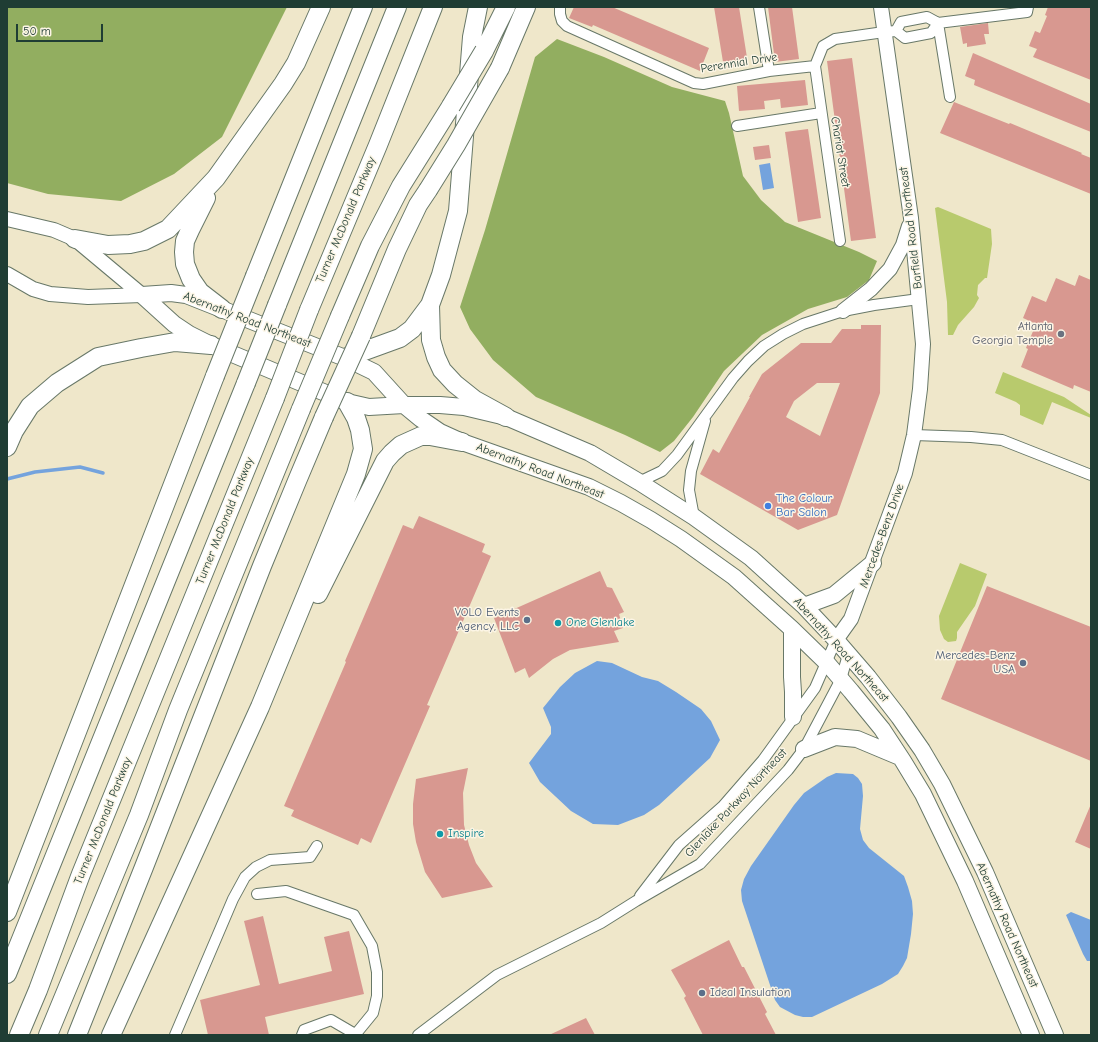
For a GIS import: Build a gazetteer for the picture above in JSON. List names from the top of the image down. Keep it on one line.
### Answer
{"streets":{"highway":["Turner McDonald Parkway"],"main road":["Abernathy Road Northeast"],"street":["Perennial Drive","Chariot Street","Barfield Road Northeast","Mercedes-Benz Drive","Glenlake Parkway Northeast"]},"crossings":[["Perennial Drive","Chariot Street"],["Barfield Road Northeast","Mercedes-Benz Drive"],["Abernathy Road Northeast","Mercedes-Benz Drive"],["Abernathy Road Northeast","Glenlake Parkway Northeast"],["Mercedes-Benz Drive","Glenlake Parkway Northeast"]],"places":["Atlanta Georgia Temple","The Colour Bar Salon","VOLO Events Agency, LLC","One Glenlake","Mercedes-Benz USA","Inspire","Ideal Insulation"],"scale_bar":"50 m"}
